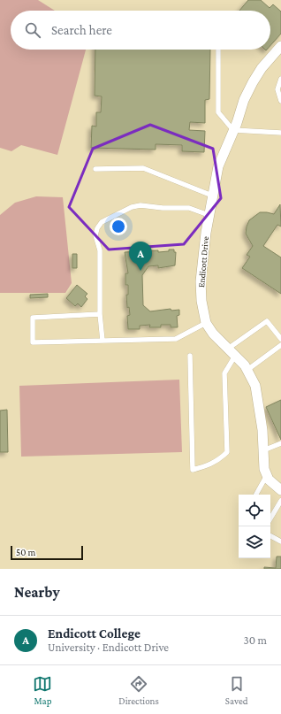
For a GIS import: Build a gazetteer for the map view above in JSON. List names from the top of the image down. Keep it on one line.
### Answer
{"streets":{"street":["Endicott Drive"]},"scale_bar":"50 m","page":{"search":"Search here","pins":"A","scale":"50 m","heading":"Nearby","list":[{"mark":"A","name":"Endicott College","note":"University · Endicott Drive","value":"30 m"}],"nav":["Map","Directions","Saved"]}}
